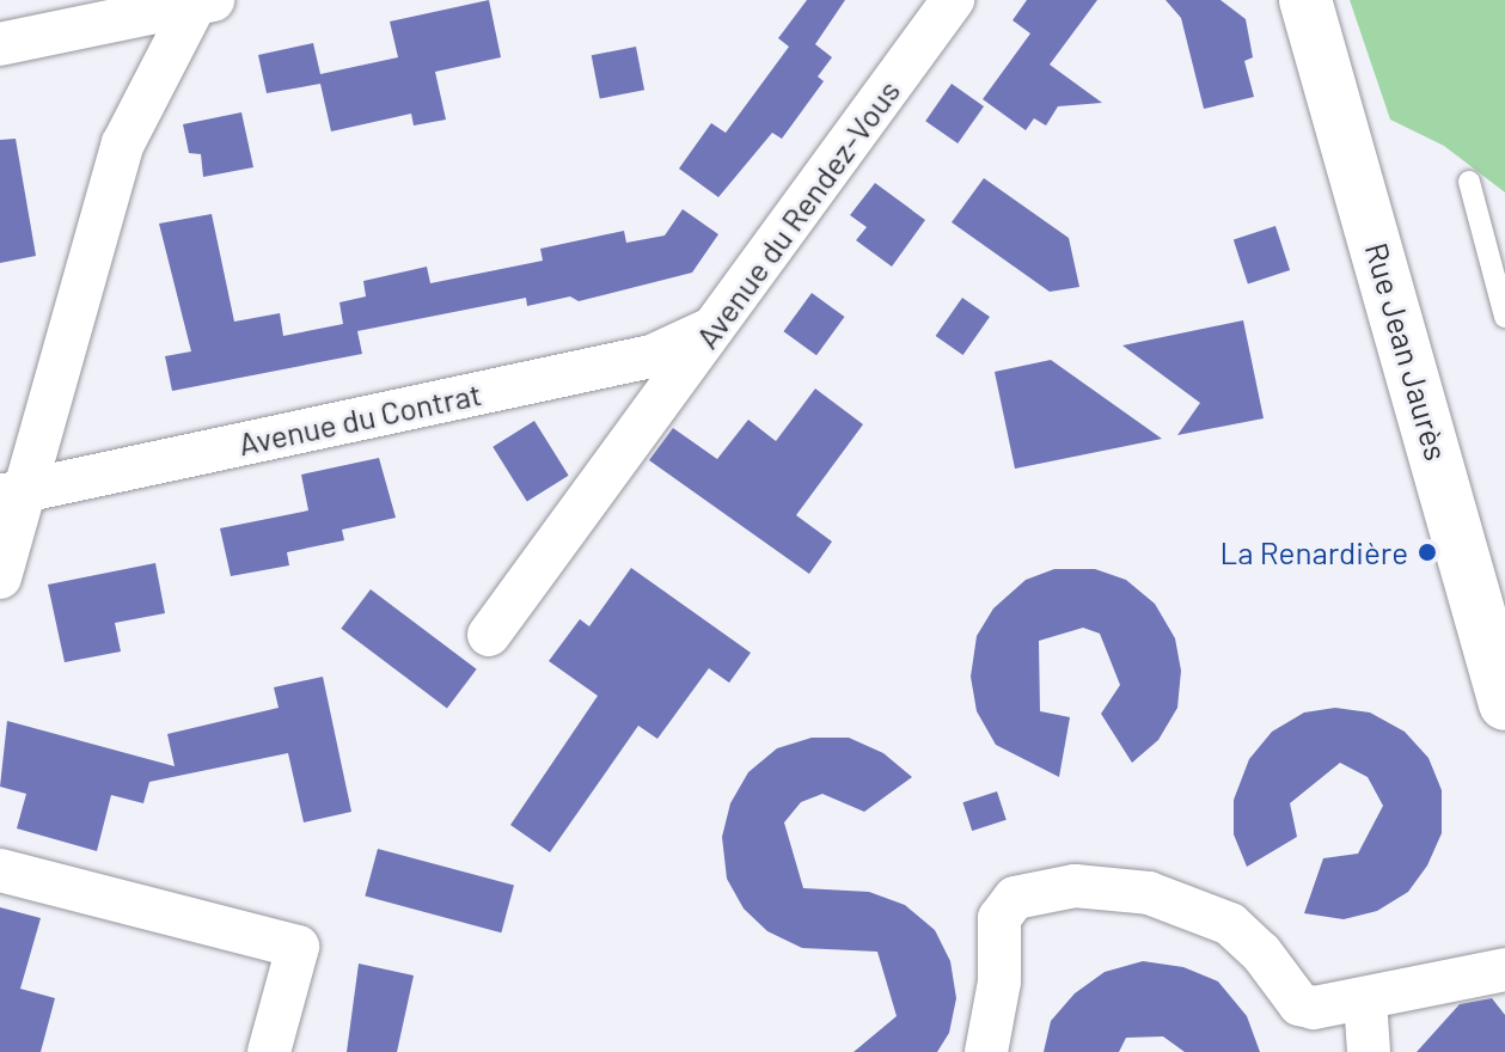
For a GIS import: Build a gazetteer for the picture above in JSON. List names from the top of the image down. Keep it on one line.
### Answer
{"streets":{"street":["Avenue du Rendez-Vous","Rue Jean Jaurès","Avenue du Contrat"]},"crossings":[["Avenue du Rendez-Vous","Avenue du Contrat"]],"places":["La Renardière"]}
